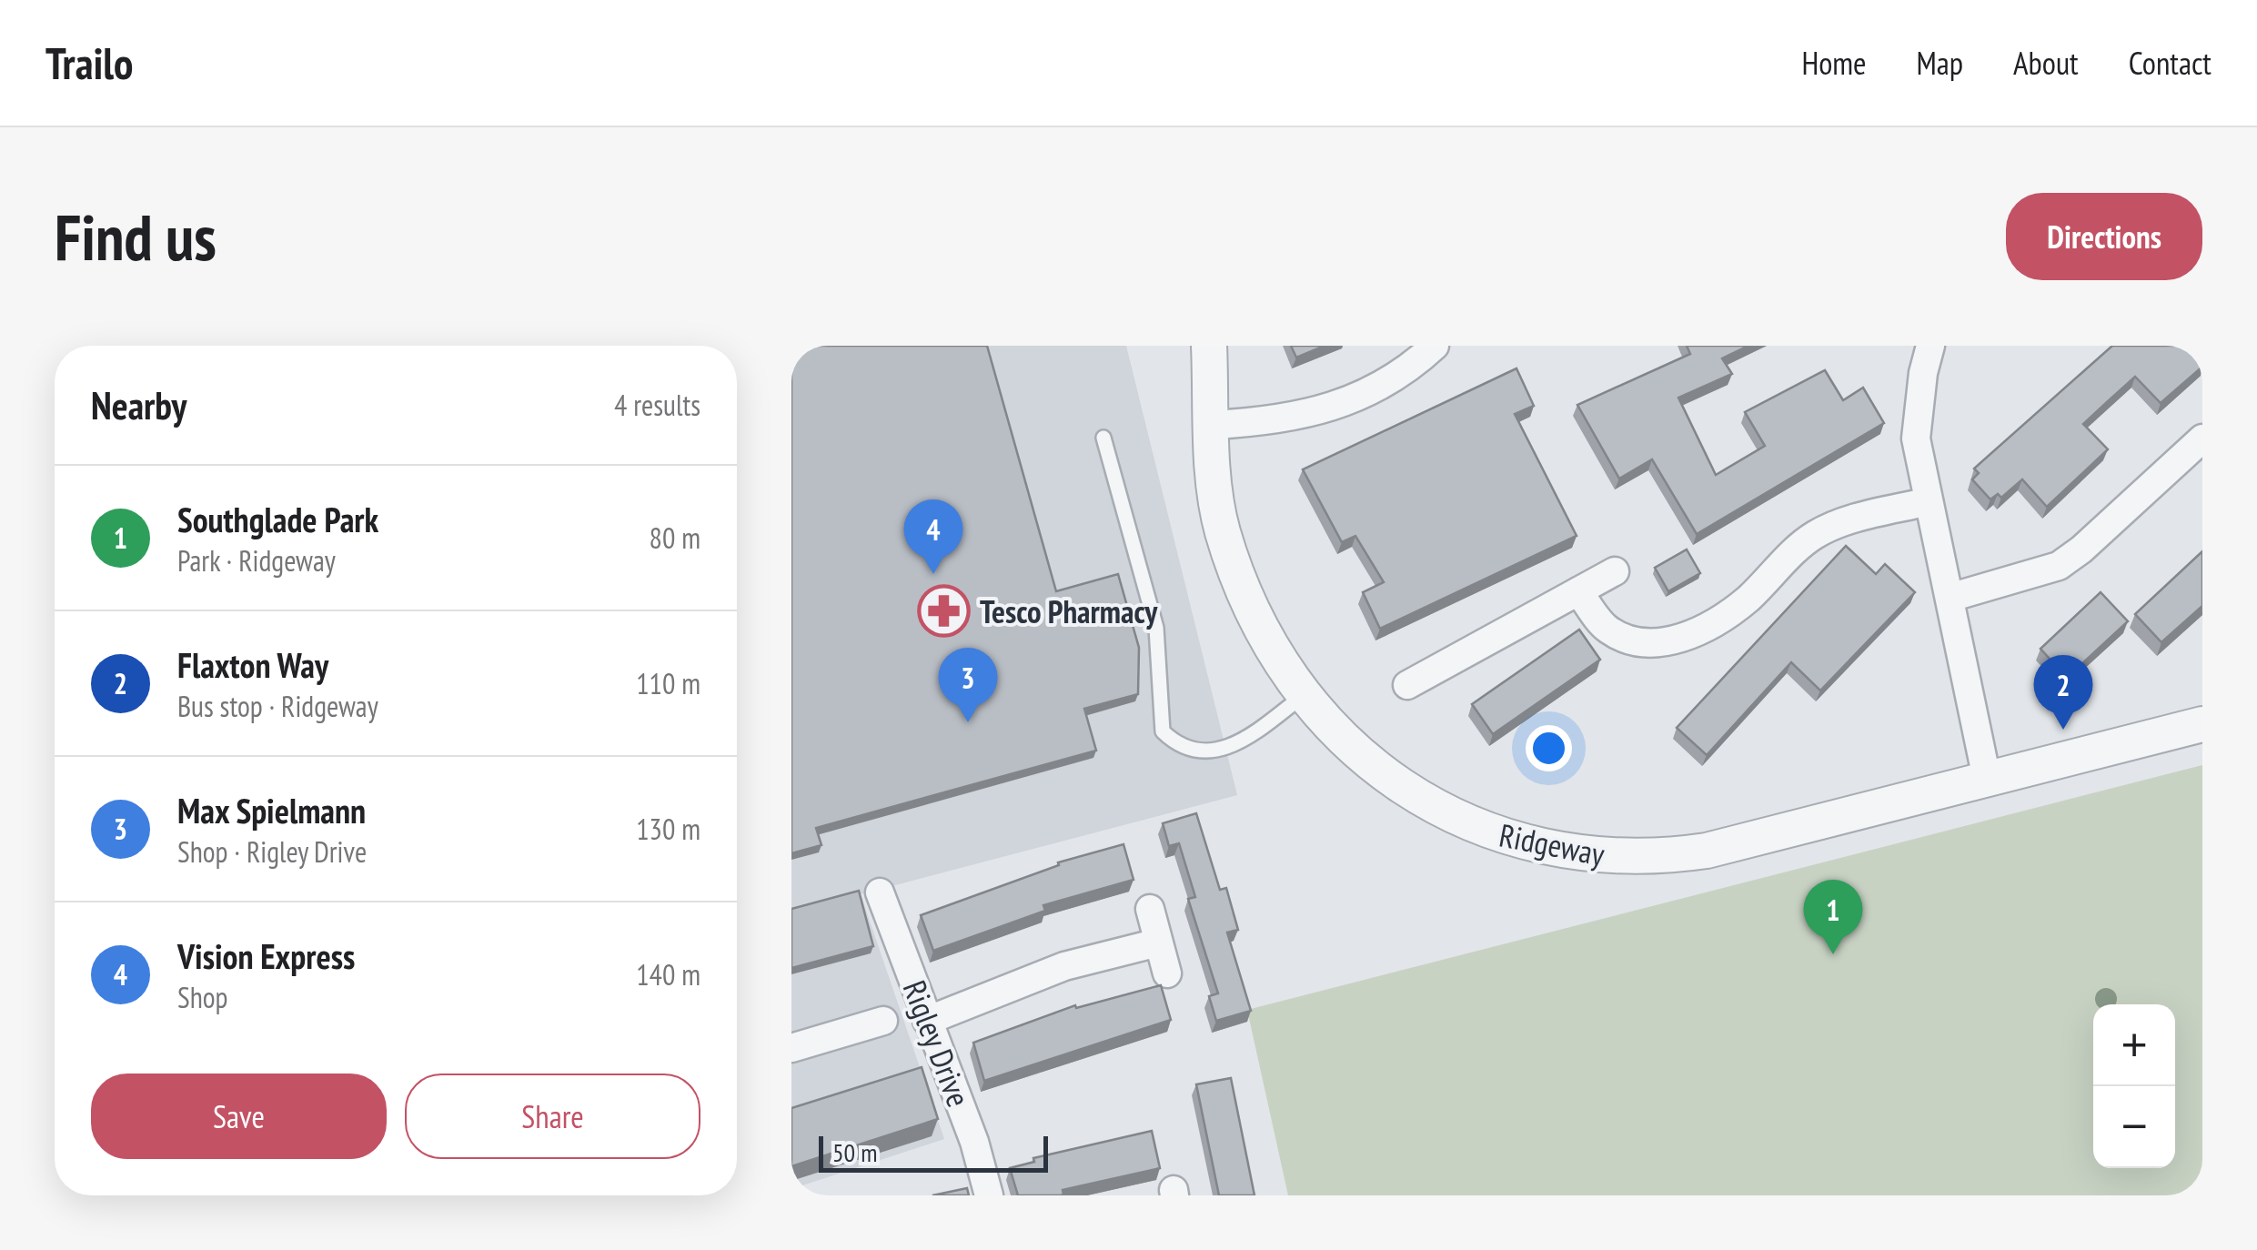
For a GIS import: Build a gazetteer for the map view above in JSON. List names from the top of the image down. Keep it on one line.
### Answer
{"streets":{"street":["Ridgeway","Rigley Drive"]},"places":{"pharmacy":["Tesco Pharmacy"]},"scale_bar":"50 m","page":{"header":"Trailo","nav":["Home","Map","About","Contact"],"buttons":["Directions",["Save","Share"]],"title":"Find us","heading":["Nearby","4 results"],"list":[{"mark":"1","name":"Southglade Park","note":"Park · Ridgeway","value":"80 m"},{"mark":"2","name":"Flaxton Way","note":"Bus stop · Ridgeway","value":"110 m"},{"mark":"3","name":"Max Spielmann","note":"Shop · Rigley Drive","value":"130 m"},{"mark":"4","name":"Vision Express","note":"Shop","value":"140 m"}],"pins":["4","3","2","1"],"map_buttons":["+","−"],"scale":"50 m"}}
